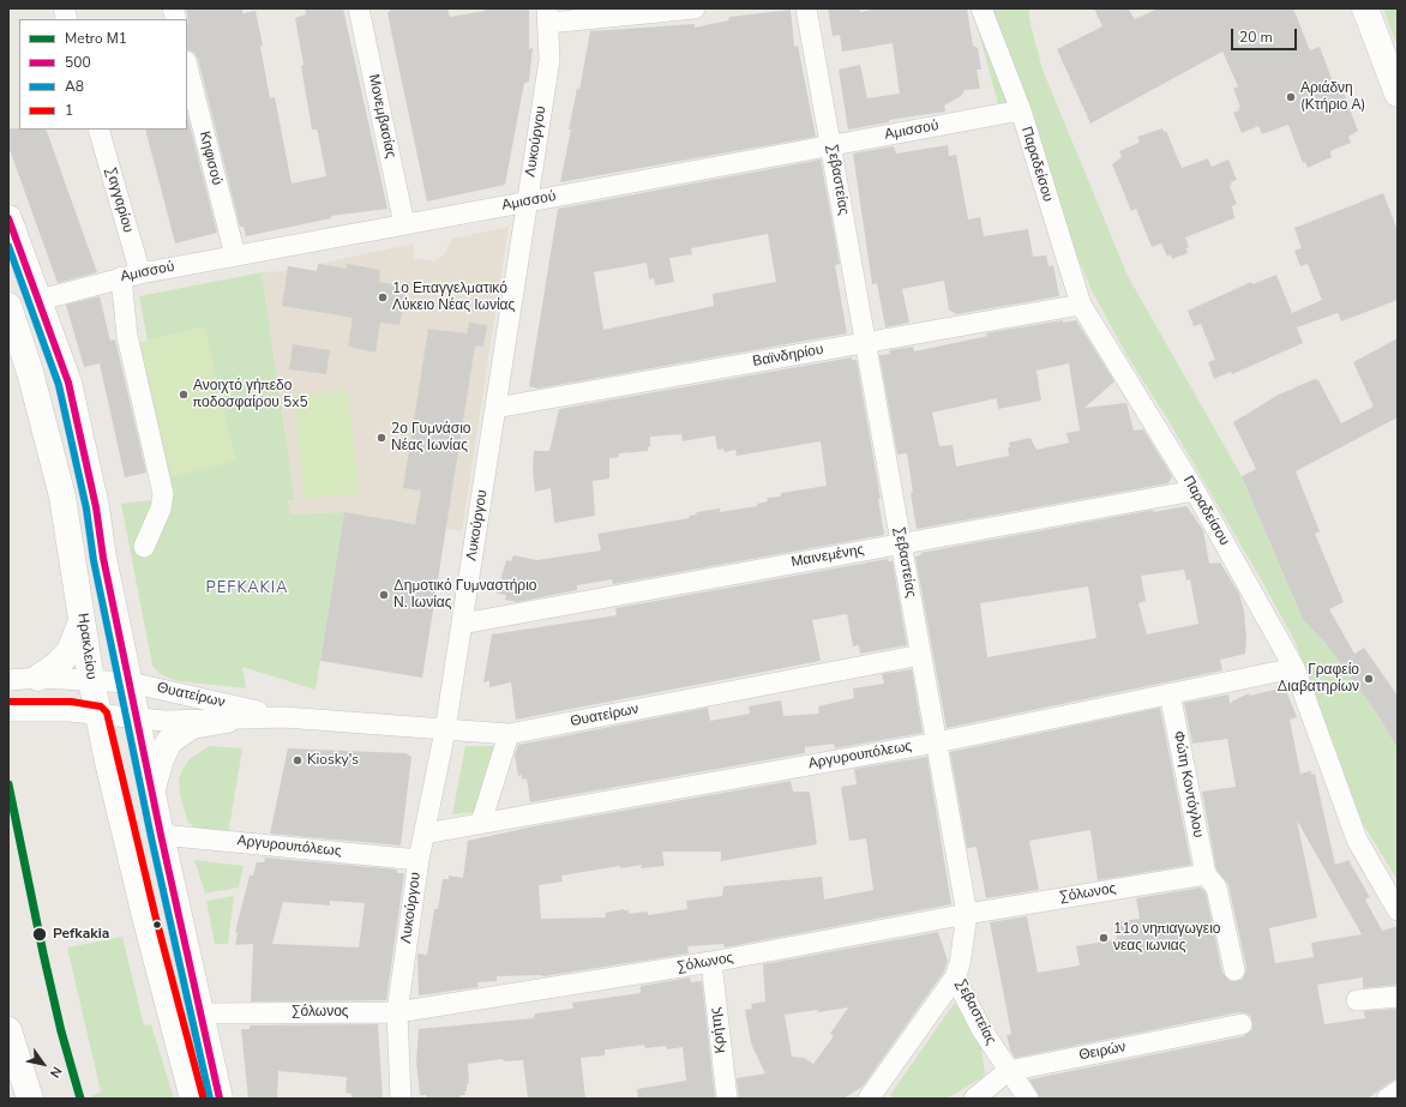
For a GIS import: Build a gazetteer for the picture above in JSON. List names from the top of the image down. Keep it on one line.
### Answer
{"streets":{"main road":["Ηρακλείου"],"street":["Μονεμβασίας","Αμισσού","Λυκούργου","Κηφισού","Παραδείσου","Σεβαστείας","Σαγγαρίου","Βαϊνδηρίου","Μαινεμένης","Θυατείρων","Αργυρουπόλεως","Φώτη Κοντόγλου","Σόλωνος","Κρήτης","Θειρών"]},"crossings":[["Μονεμβασίας","Αμισσού"],["Αμισσού","Λυκούργου"],["Αμισσού","Κηφισού"],["Αμισσού","Παραδείσου"],["Αμισσού","Σεβαστείας"],["Αμισσού","Σαγγαρίου"],["Λυκούργου","Βαϊνδηρίου"],["Λυκούργου","Μαινεμένης"],["Λυκούργου","Θυατείρων"],["Λυκούργου","Αργυρουπόλεως"],["Λυκούργου","Σόλωνος"],["Παραδείσου","Βαϊνδηρίου"],["Παραδείσου","Μαινεμένης"],["Παραδείσου","Αργυρουπόλεως"],["Σεβαστείας","Βαϊνδηρίου"],["Σεβαστείας","Μαινεμένης"],["Σεβαστείας","Θυατείρων"],["Σεβαστείας","Αργυρουπόλεως"],["Σεβαστείας","Σόλωνος"],["Σεβαστείας","Θειρών"],["Ηρακλείου","Θυατείρων"],["Αργυρουπόλεως","Φώτη Κοντόγλου"],["Φώτη Κοντόγλου","Σόλωνος"],["Σόλωνος","Κρήτης"]],"districts":["PEFKAKIA"],"places":["Αριάδνη (Κτήριο Α)","1ο Επαγγελματικό Λύκειο Νέας Ιωνίας","Ανοιχτό γήπεδο ποδοσφαίρου 5x5","2ο Γυμνάσιο Νέας Ιωνίας","Δημοτικό Γυμναστήριο Ν. Ιωνίας","Γραφείο Διαβατηρίων","Kiosky's","Pefkakia","11ο νηπιαγωγειο νεας ιωνιας"],"lines":["transit line 500","transit line A8","transit line 1","metro line Μ1"],"legend":["Metro Μ1","500","A8","1"],"scale_bar":"20 m","north":"bottom right"}
